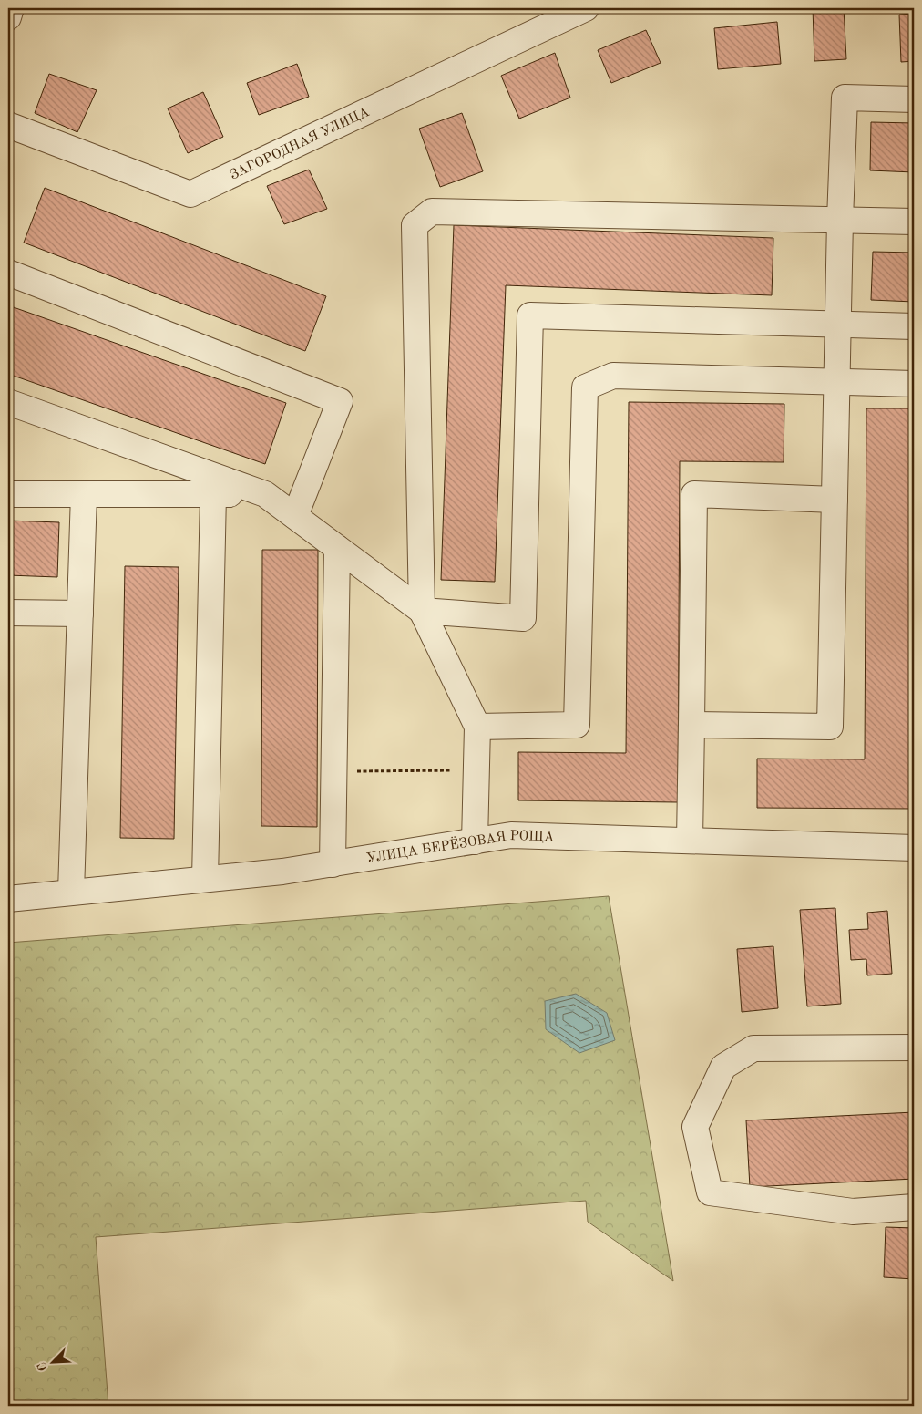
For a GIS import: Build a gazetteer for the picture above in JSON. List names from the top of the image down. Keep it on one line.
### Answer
{"streets":{"street":["ЗАГОРОДНАЯ УЛИЦА","УЛИЦА БЕРЁЗОВАЯ РОЩА"]},"north":"bottom left"}
